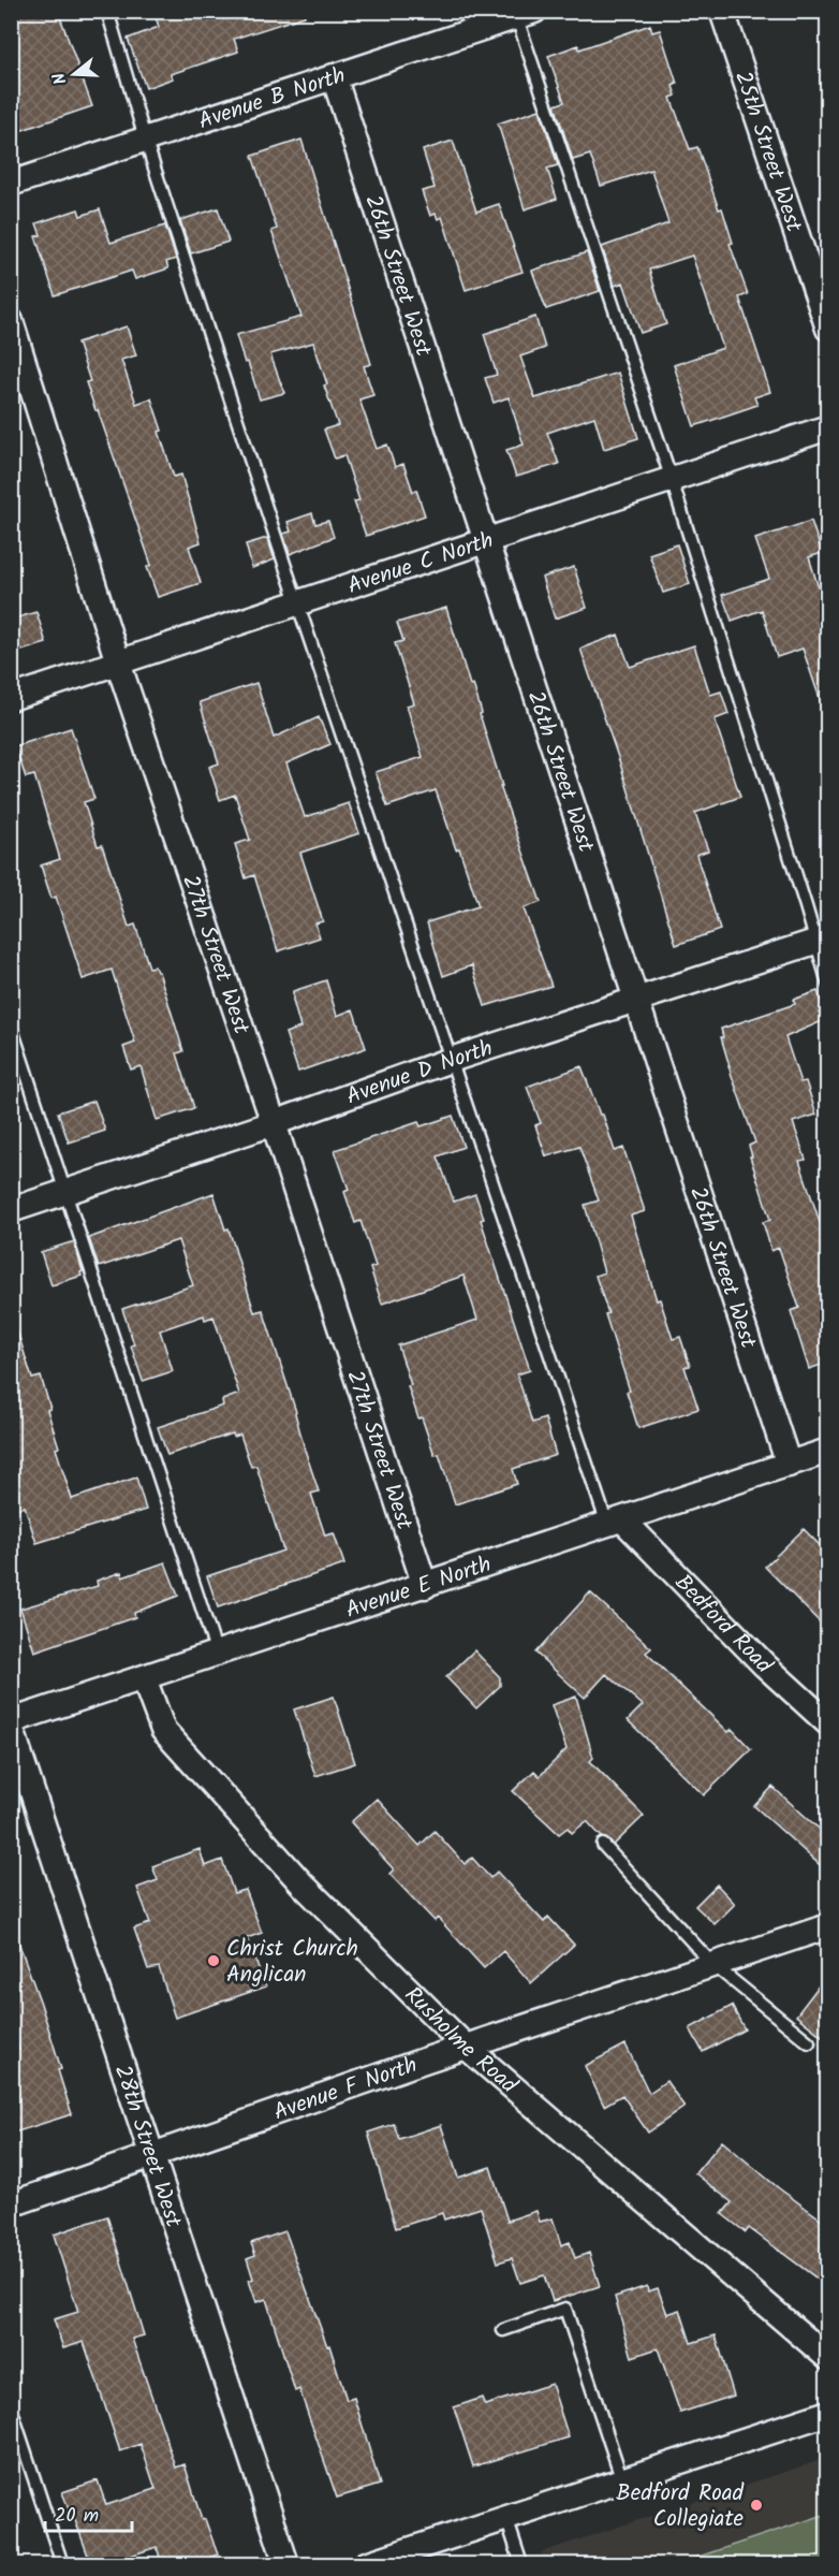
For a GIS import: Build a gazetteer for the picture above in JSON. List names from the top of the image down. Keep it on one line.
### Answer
{"streets":{"street":["Avenue B North","25th Street West","26th Street West","Avenue C North","27th Street West","Avenue D North","Avenue E North","Bedford Road","Rusholme Road","Avenue F North","28th Street West"]},"crossings":[["Avenue B North","26th Street West"],["26th Street West","Avenue C North"],["26th Street West","Avenue D North"],["26th Street West","Avenue E North"],["Avenue C North","27th Street West"],["27th Street West","Avenue D North"],["27th Street West","Avenue E North"],["Avenue E North","Bedford Road"],["Avenue E North","Rusholme Road"],["Avenue E North","28th Street West"],["Rusholme Road","Avenue F North"],["Avenue F North","28th Street West"]],"places":["Christ Church Anglican","Bedford Road Collegiate"],"scale_bar":"20 m","north":"left"}
